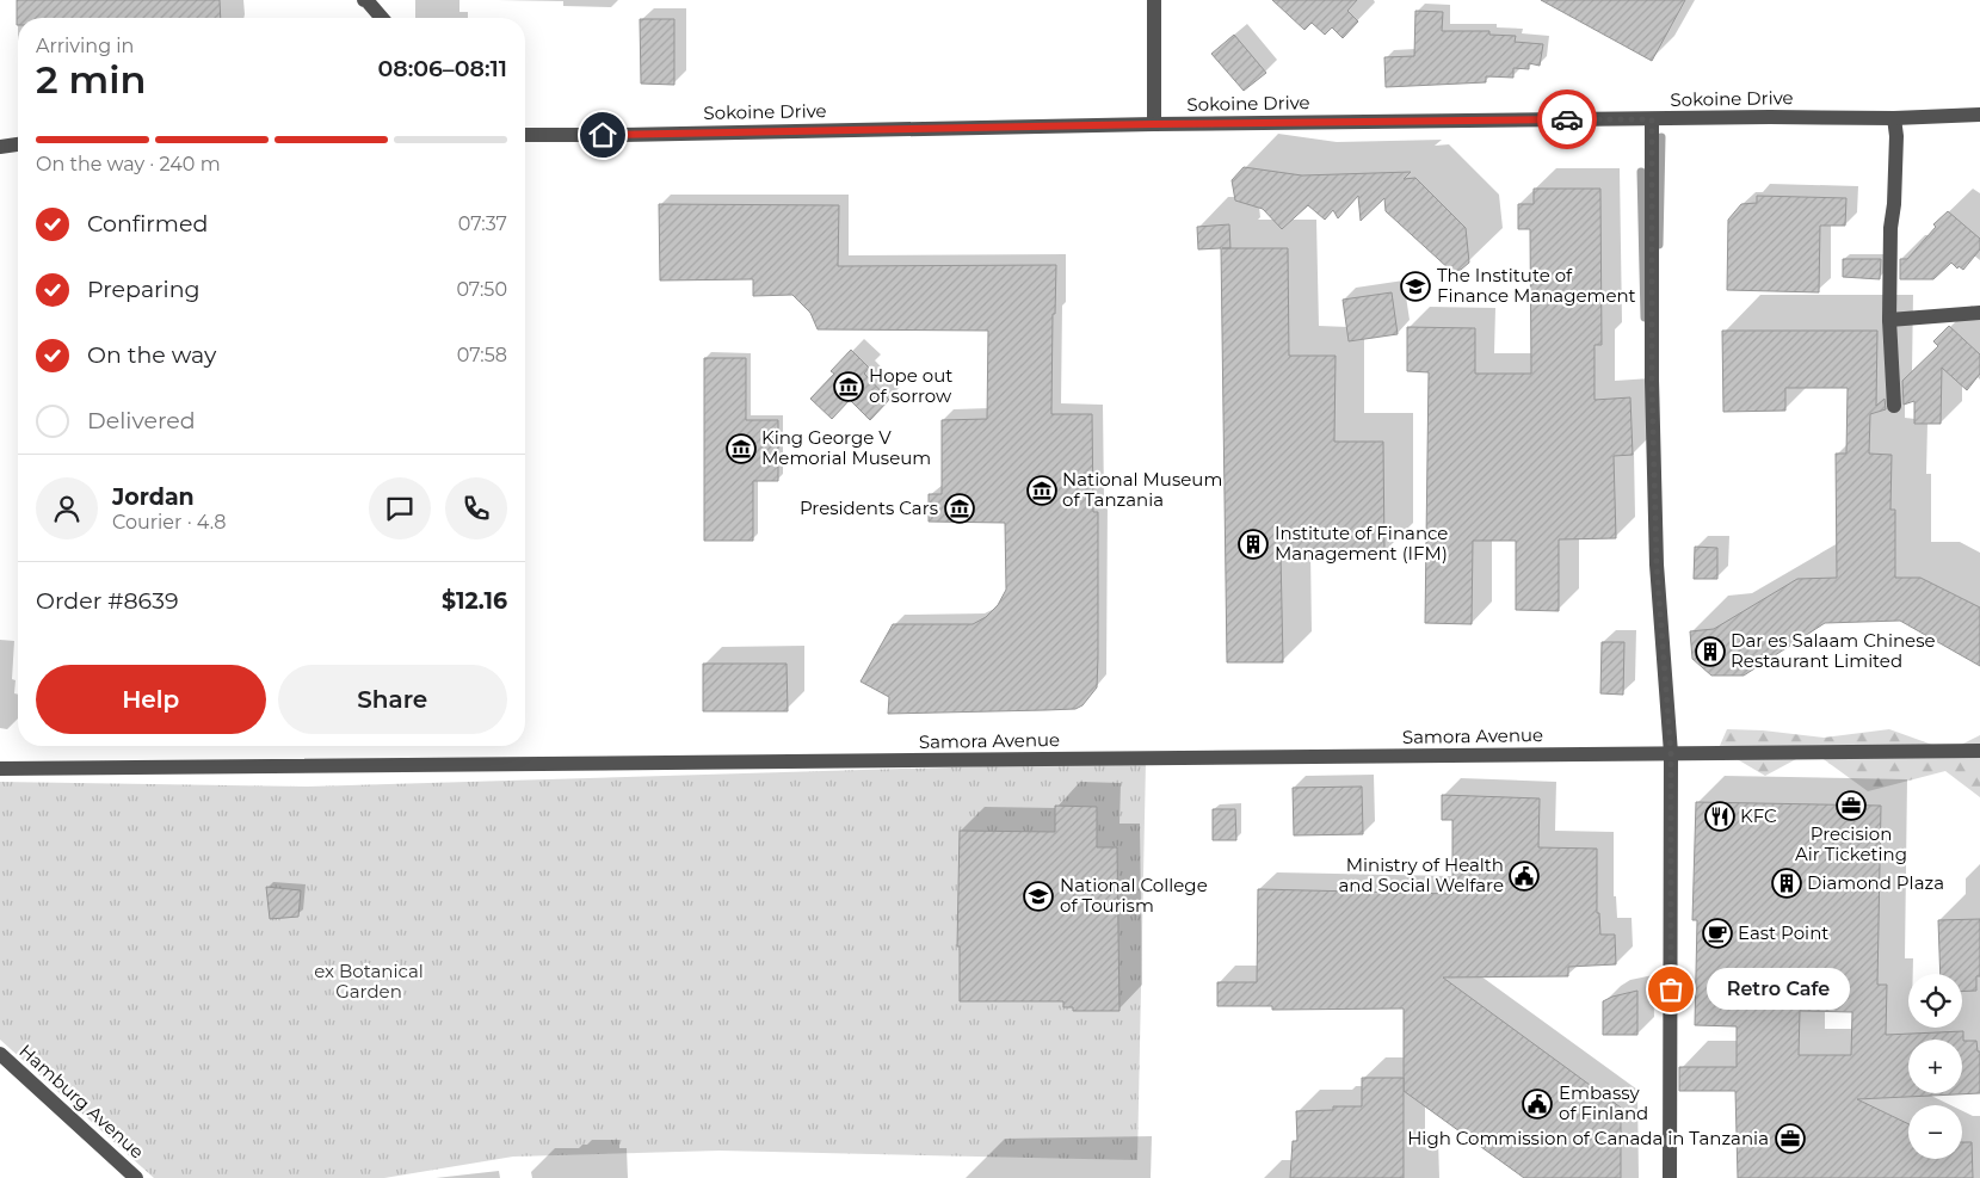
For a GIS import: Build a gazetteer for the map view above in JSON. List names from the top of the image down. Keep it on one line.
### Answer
{"streets":{"street":["Sokoine Drive","Samora Avenue","Hamburg Avenue"]},"parks":["ex Botanical Garden"],"places":{"school or university":["The Institute of Finance Management","National College of Tourism"],"museum":["Hope out of sorrow","King George V Memorial Museum","National Museum of Tanzania","Presidents Cars"],"building":["Institute of Finance Management (IFM)","Dar es Salaam Chinese Restaurant Limited","Diamond Plaza"],"office":["Precision Air Ticketing","High Commission of Canada in Tanzania"],"restaurant":["KFC"],"public building":["Ministry of Health and Social Welfare","Embassy of Finland"],"cafe":["East Point"],"other":["Retro Cafe"]},"page":{"heading":["2 min","Arriving in","08:06–08:11"],"panel":["Jordan","Courier · 4.8","Order #8639","$12.16"],"bar":"On the way · 240 m","list":[["Confirmed","07:37"],["Preparing","07:50"],["On the way","07:58"],"Delivered"],"buttons":["Help","Share"],"bubble":"Retro Cafe","map_buttons":["+","−"]}}
